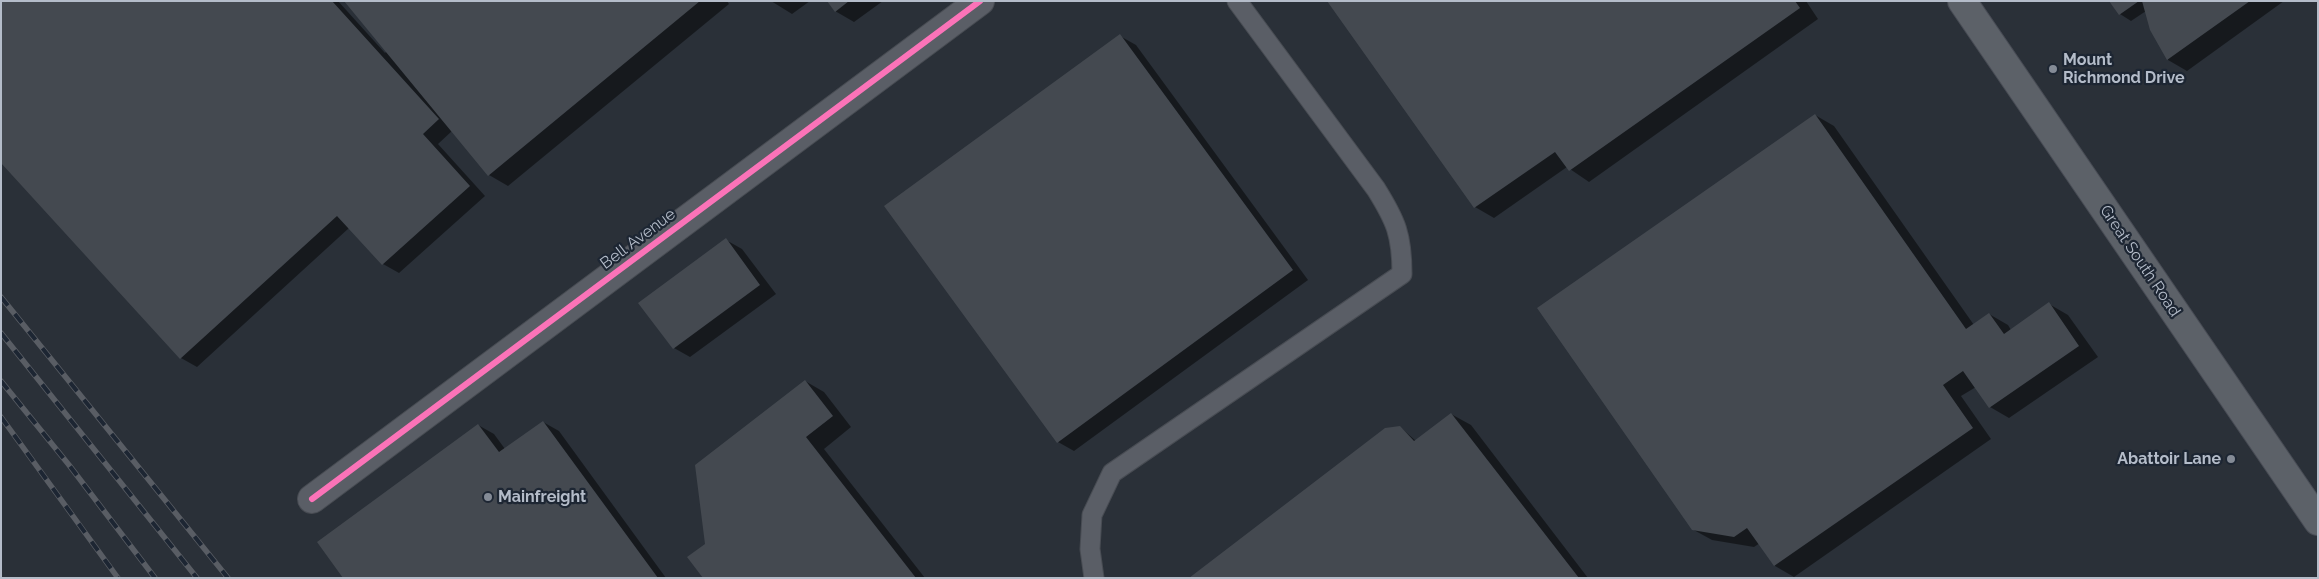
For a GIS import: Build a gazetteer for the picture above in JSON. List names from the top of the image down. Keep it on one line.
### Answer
{"streets":{"main road":["Great South Road"],"street":["Bell Avenue"]},"places":["Mount Richmond Drive","Abattoir Lane","Mainfreight"]}
